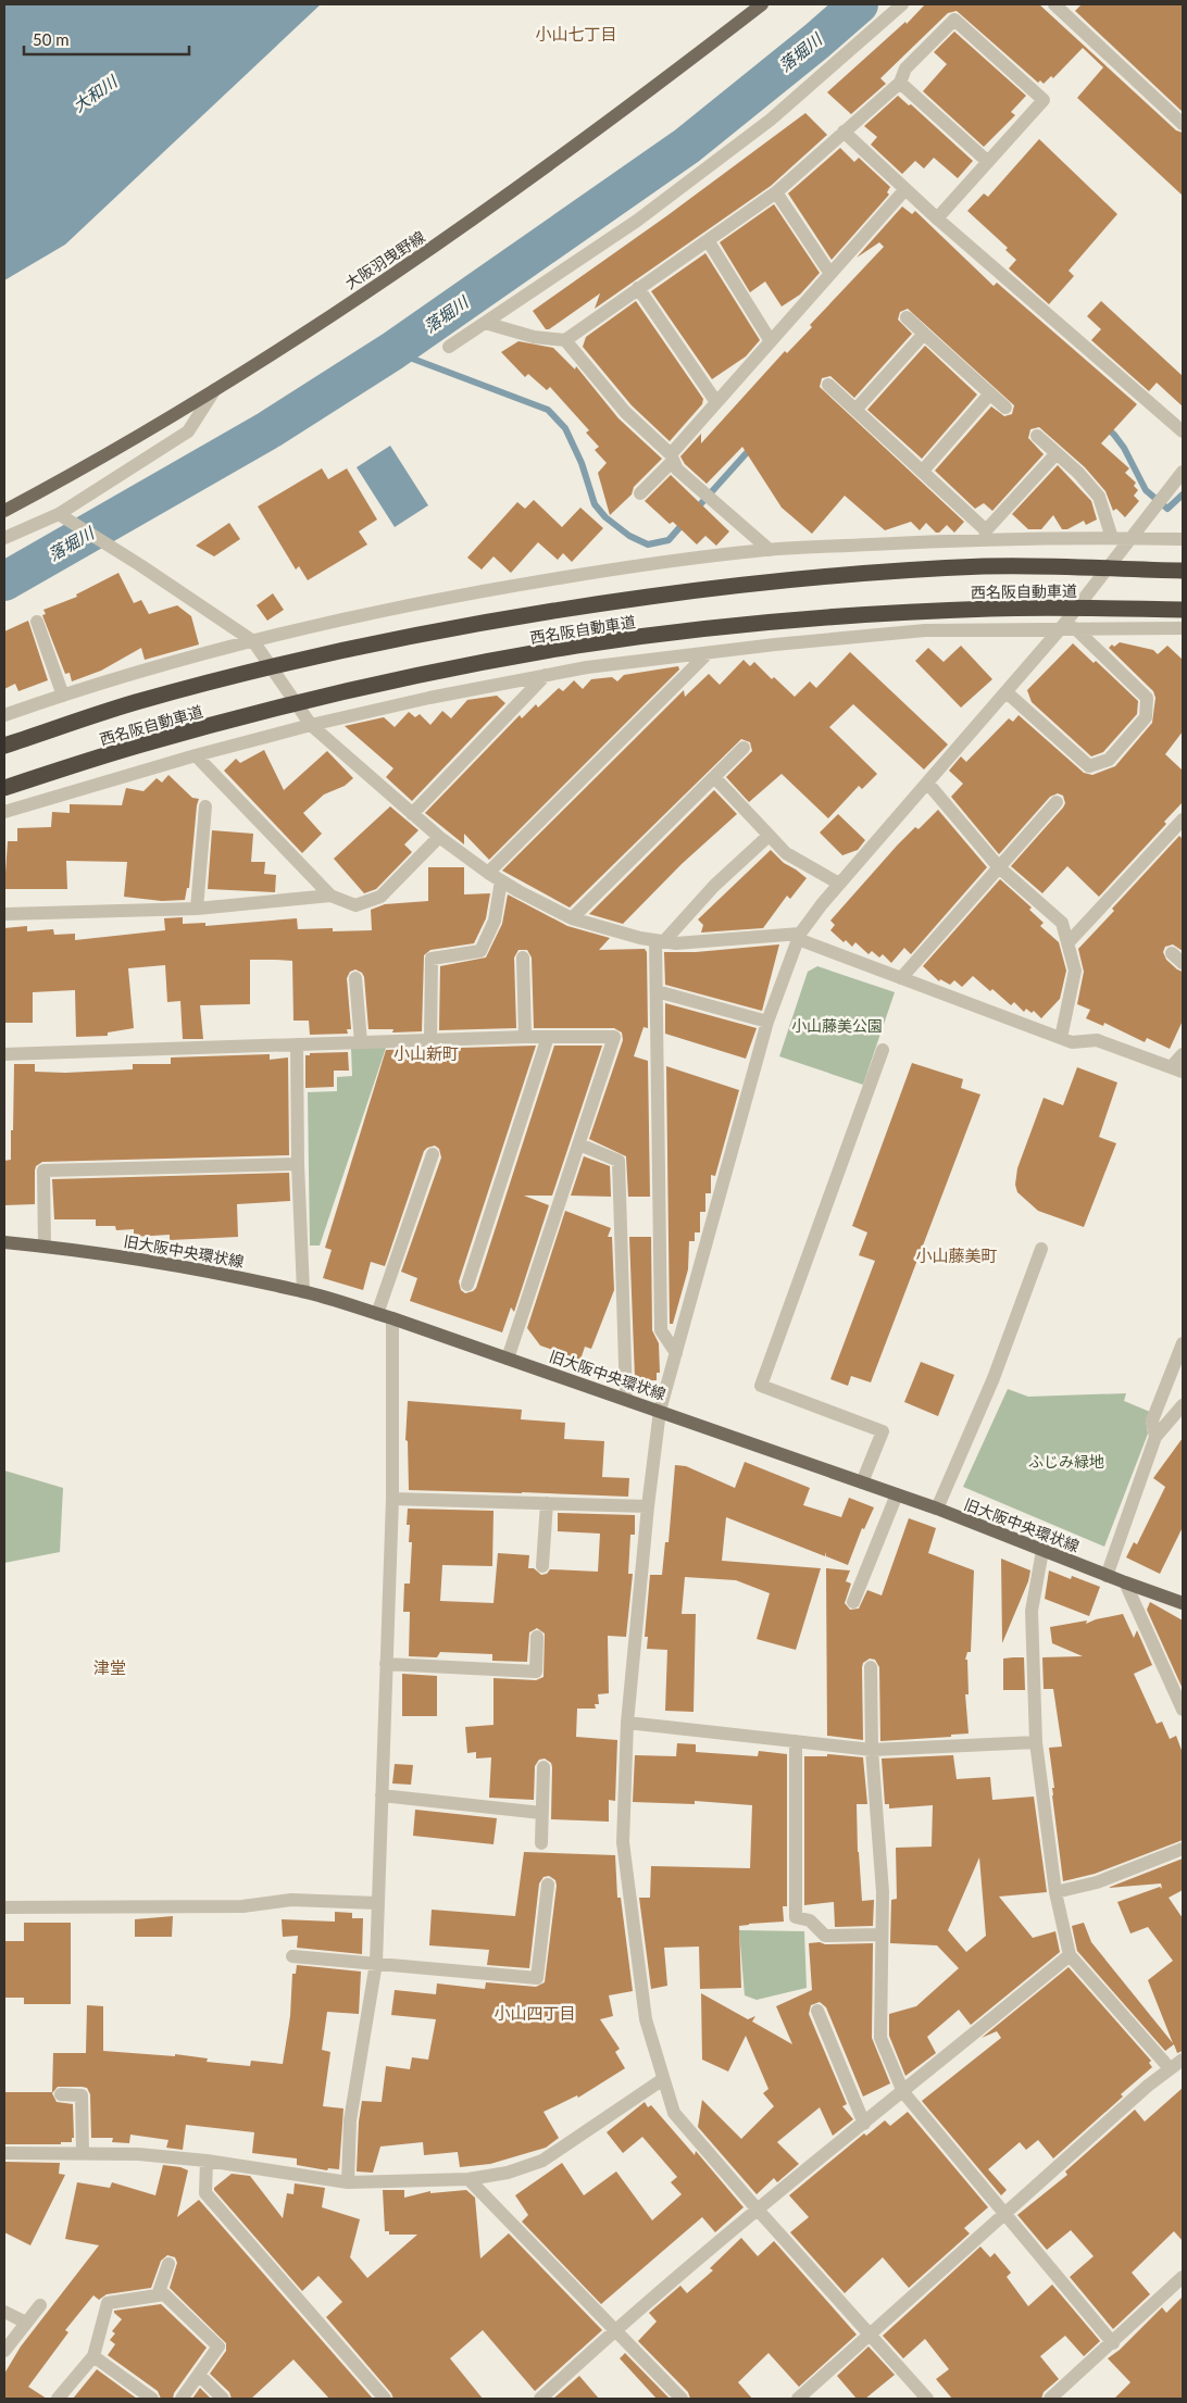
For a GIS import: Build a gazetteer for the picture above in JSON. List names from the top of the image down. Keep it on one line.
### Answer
{"streets":{"highway":["西名阪自動車道"],"main road":["大阪羽曳野線","旧大阪中央環状線"]},"districts":["小山七丁目","小山新町","小山藤美町","津堂","小山四丁目"],"water":["落堀川","大和川"],"parks":["小山藤美公園","ふじみ緑地"],"scale_bar":"50 m"}
